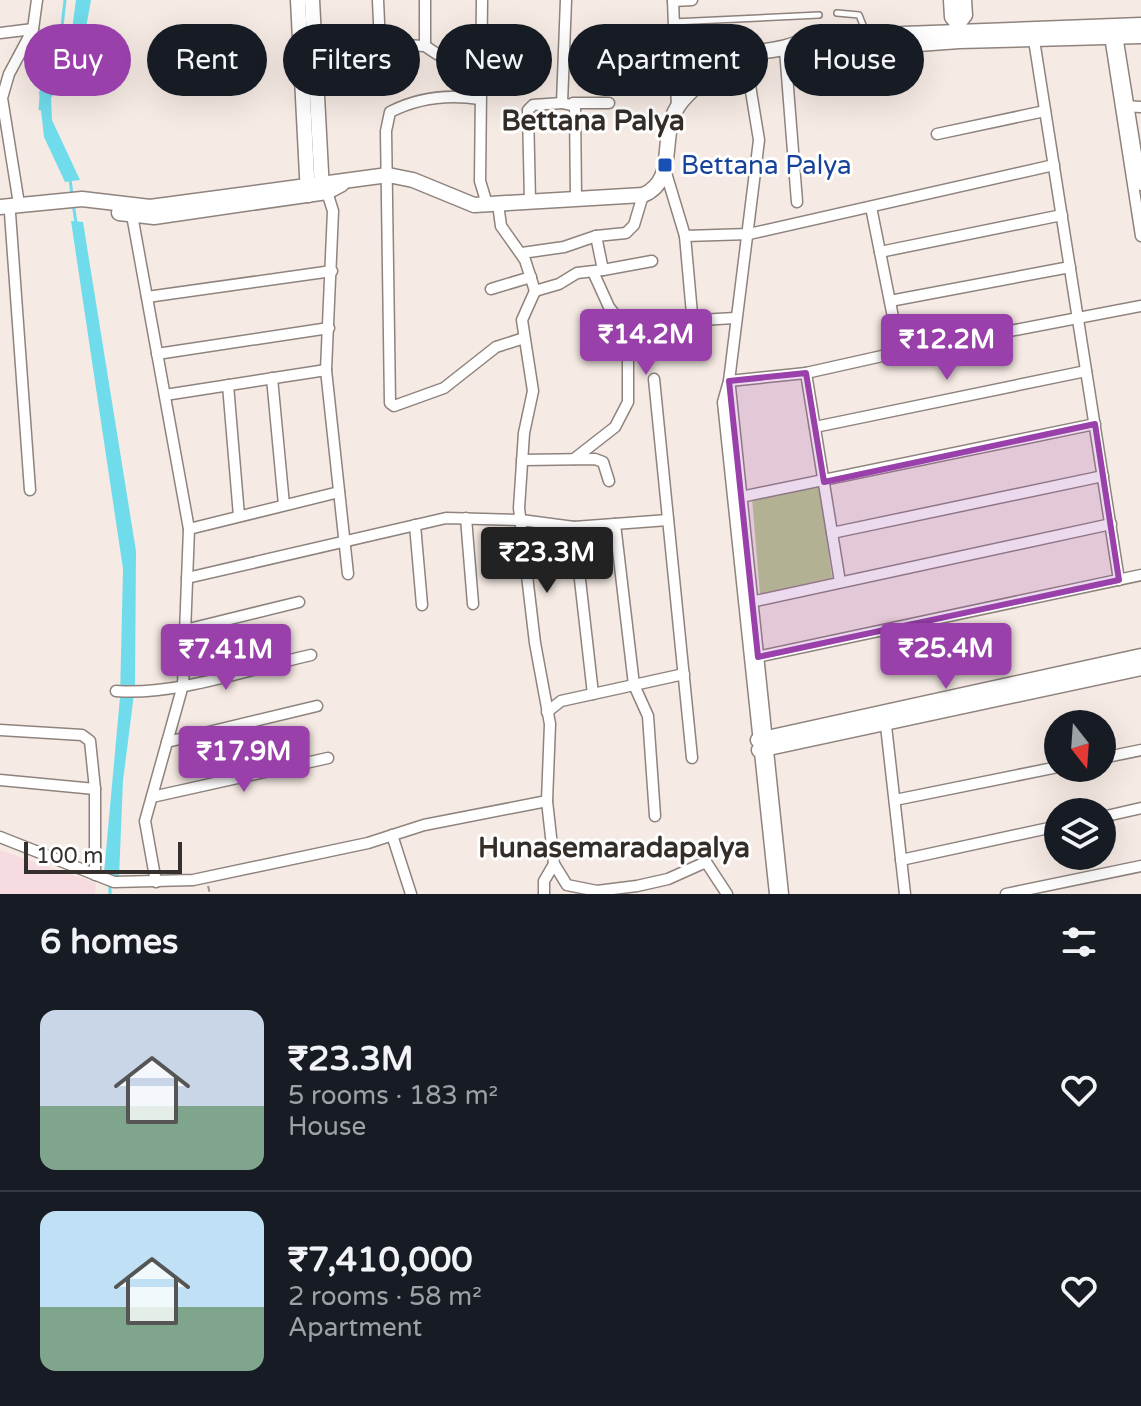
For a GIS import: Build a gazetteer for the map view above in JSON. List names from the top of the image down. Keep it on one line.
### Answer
{"districts":["Bettana Palya","Hunasemaradapalya"],"places":{"transit":["Bettana Palya"]},"scale_bar":"100 m","north":"bottom","page":{"chip":["Buy","Rent","Filters","New","Apartment","House"],"price":["₹14.2M","₹12.2M","₹23.3M","₹25.4M","₹7.41M","₹17.9M"],"scale":"100 m","heading":"6 homes","list":[{"name":"₹23.3M","note":"5 rooms · 183 m² · House"},{"name":"₹7,410,000","note":"2 rooms · 58 m² · Apartment"}]}}
